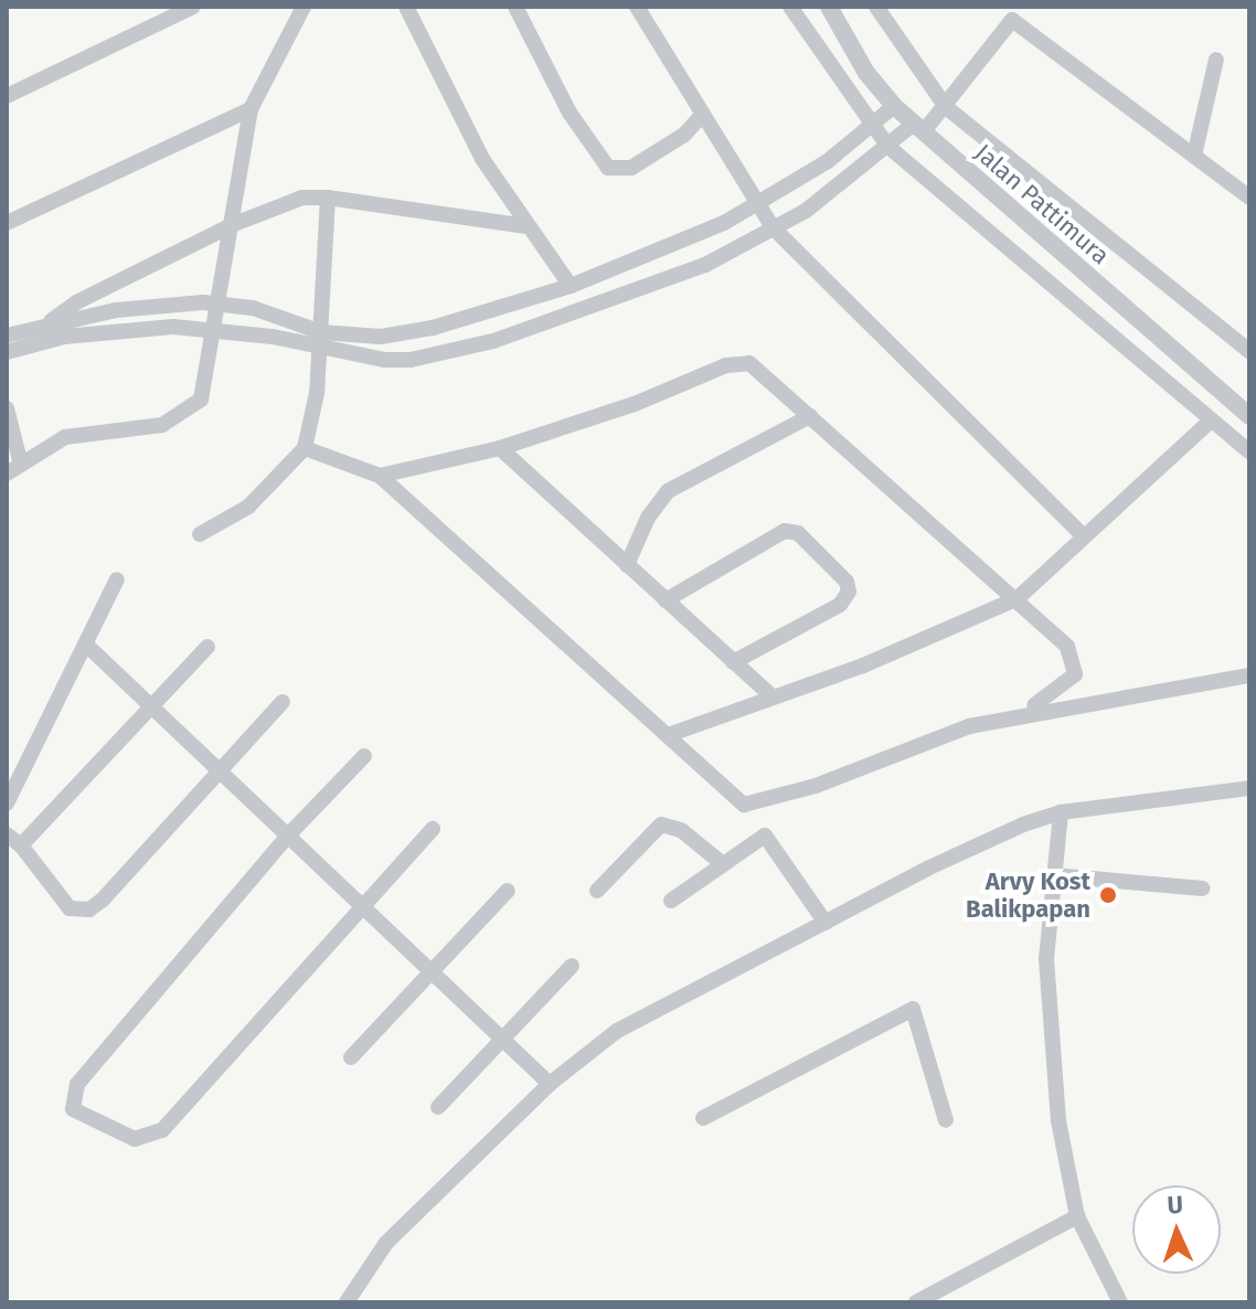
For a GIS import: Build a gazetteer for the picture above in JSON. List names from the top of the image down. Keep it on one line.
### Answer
{"streets":{"street":["Jalan Pattimura"]},"places":["Arvy Kost Balikpapan"],"north":"top"}
